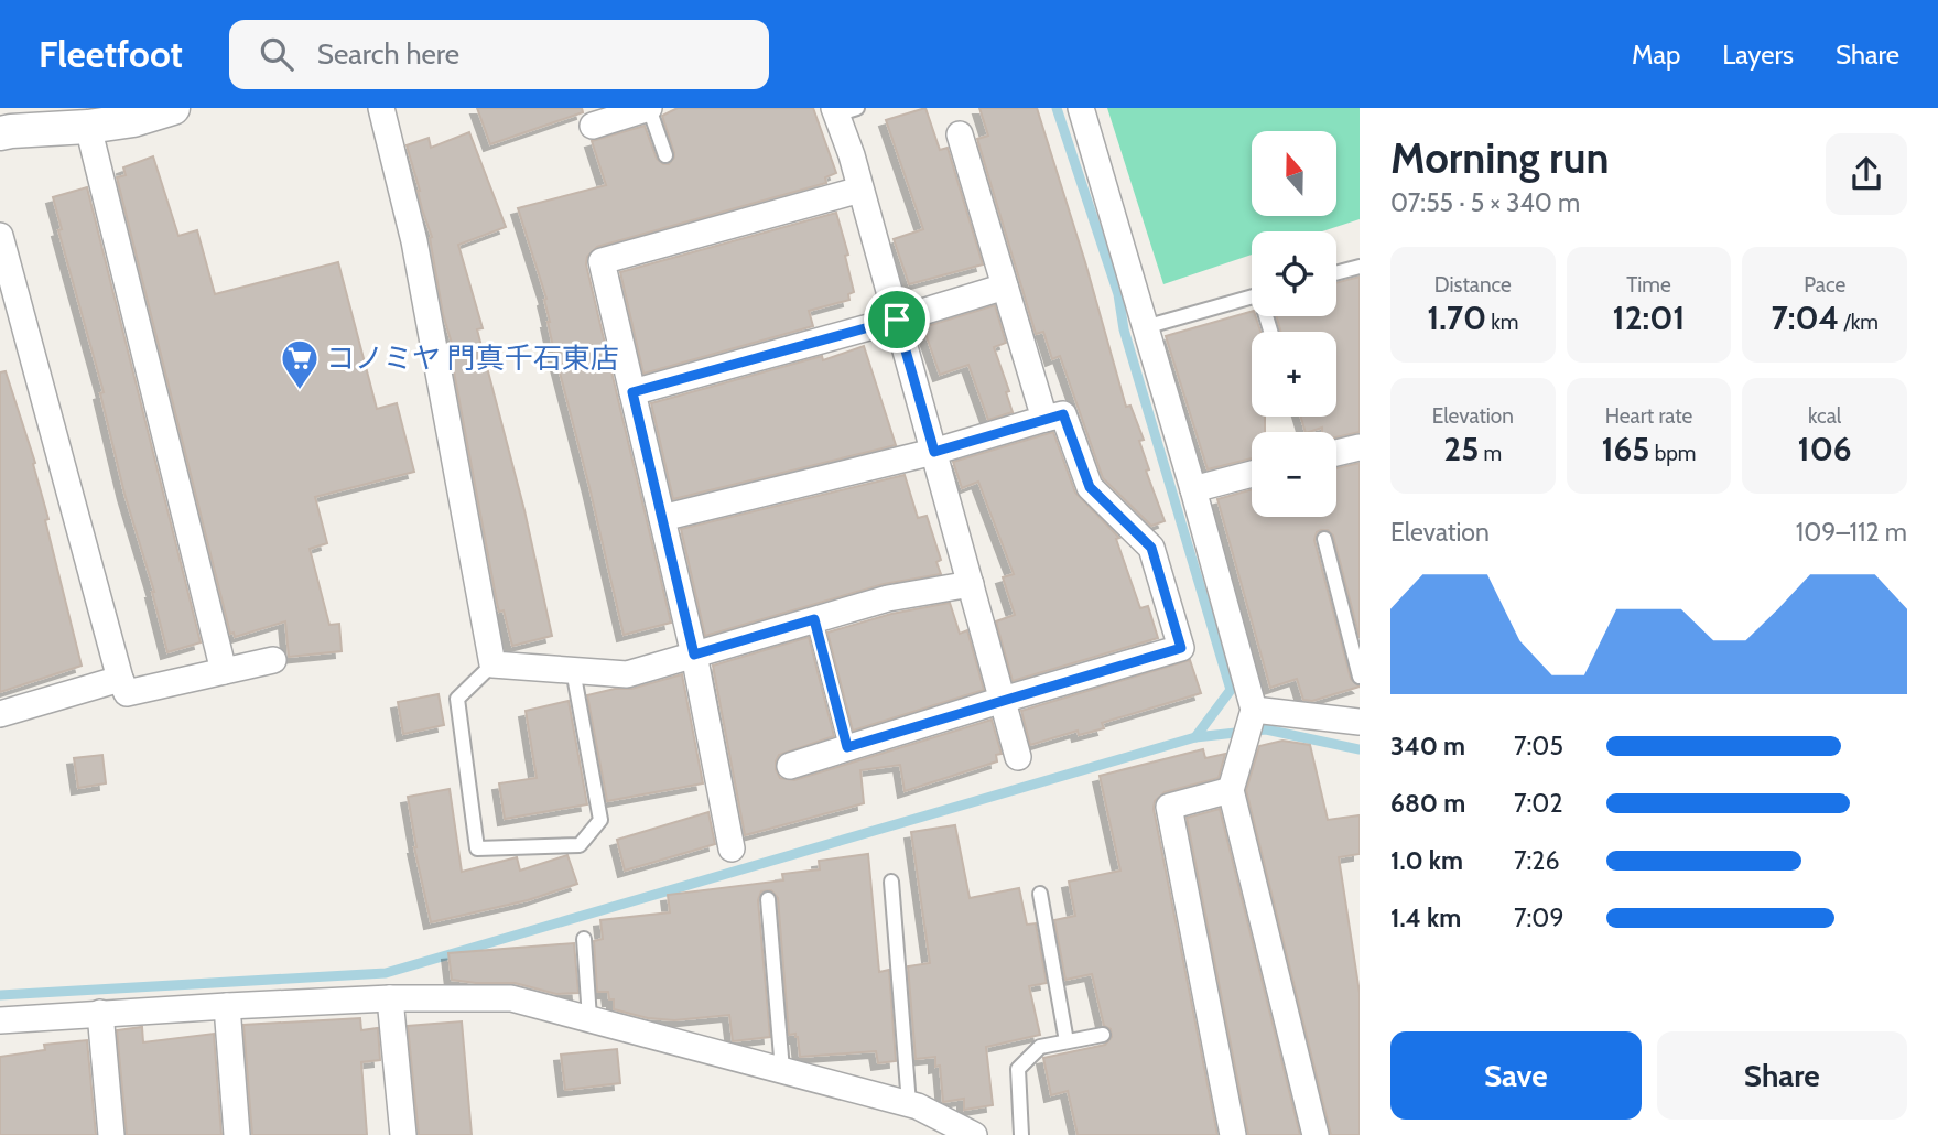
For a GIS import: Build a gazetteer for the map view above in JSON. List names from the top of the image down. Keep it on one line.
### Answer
{"places":{"supermarket":["コノミヤ 門真千石東店"]},"north":"top","page":{"header":"Fleetfoot","search":"Search here","nav":["Map","Layers","Share"],"heading":["Morning run","07:55 · 5 × 340 m"],"map_buttons":["+","−"],"stats":[["Distance","1.70 km"],["Time","12:01"],["Pace","7:04 /km"],["Elevation","25 m"],["Heart rate","165 bpm"],["kcal","106"]],"chart":["Elevation","109–112 m"],"list":[{"name":"340 m","note":"7:05"},{"name":"680 m","note":"7:02"},{"name":"1.0 km","note":"7:26"},{"name":"1.4 km","note":"7:09"}],"buttons":["Save","Share"]}}
